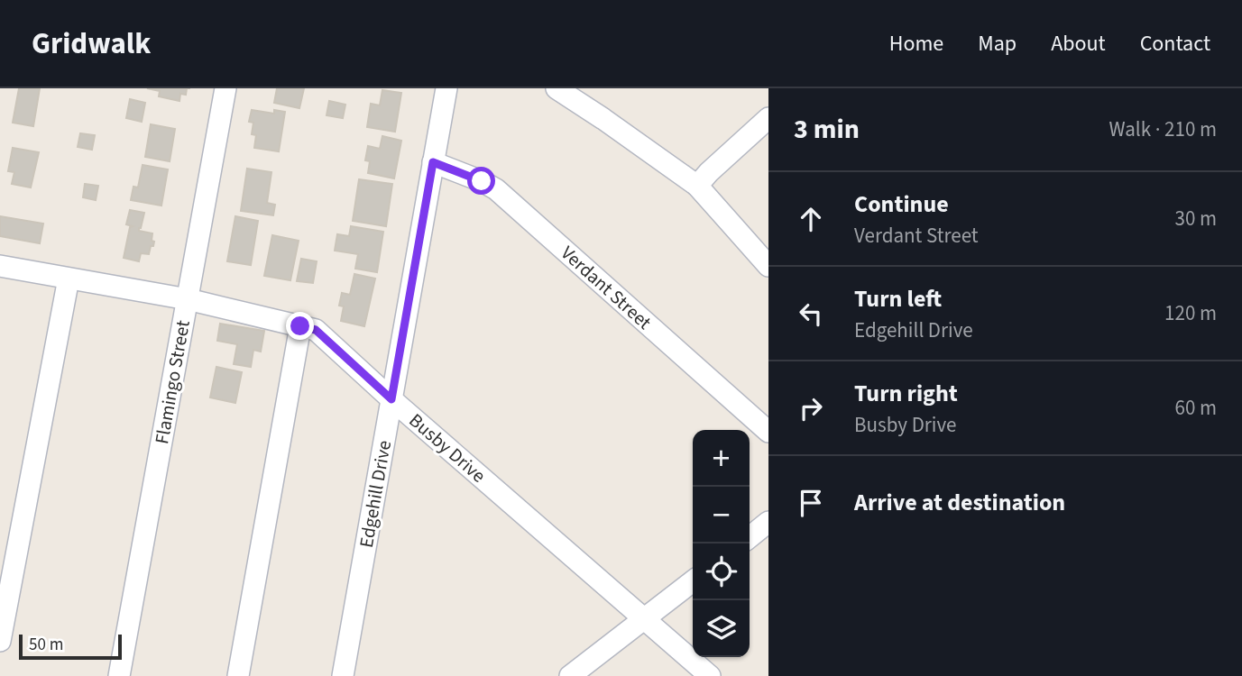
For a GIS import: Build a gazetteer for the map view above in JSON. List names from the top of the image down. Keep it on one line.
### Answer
{"streets":{"street":["Verdant Street","Flamingo Street","Busby Drive","Edgehill Drive"]},"crossings":[["Verdant Street","Edgehill Drive"],["Flamingo Street","Busby Drive"],["Busby Drive","Edgehill Drive"]],"scale_bar":"50 m","page":{"header":"Gridwalk","nav":["Home","Map","About","Contact"],"heading":["3 min","Walk · 210 m"],"list":[["Continue","Verdant Street","30 m"],["Turn left","Edgehill Drive","120 m"],["Turn right","Busby Drive","60 m"],"Arrive at destination"],"map_buttons":["+","−"],"scale":"50 m"}}
